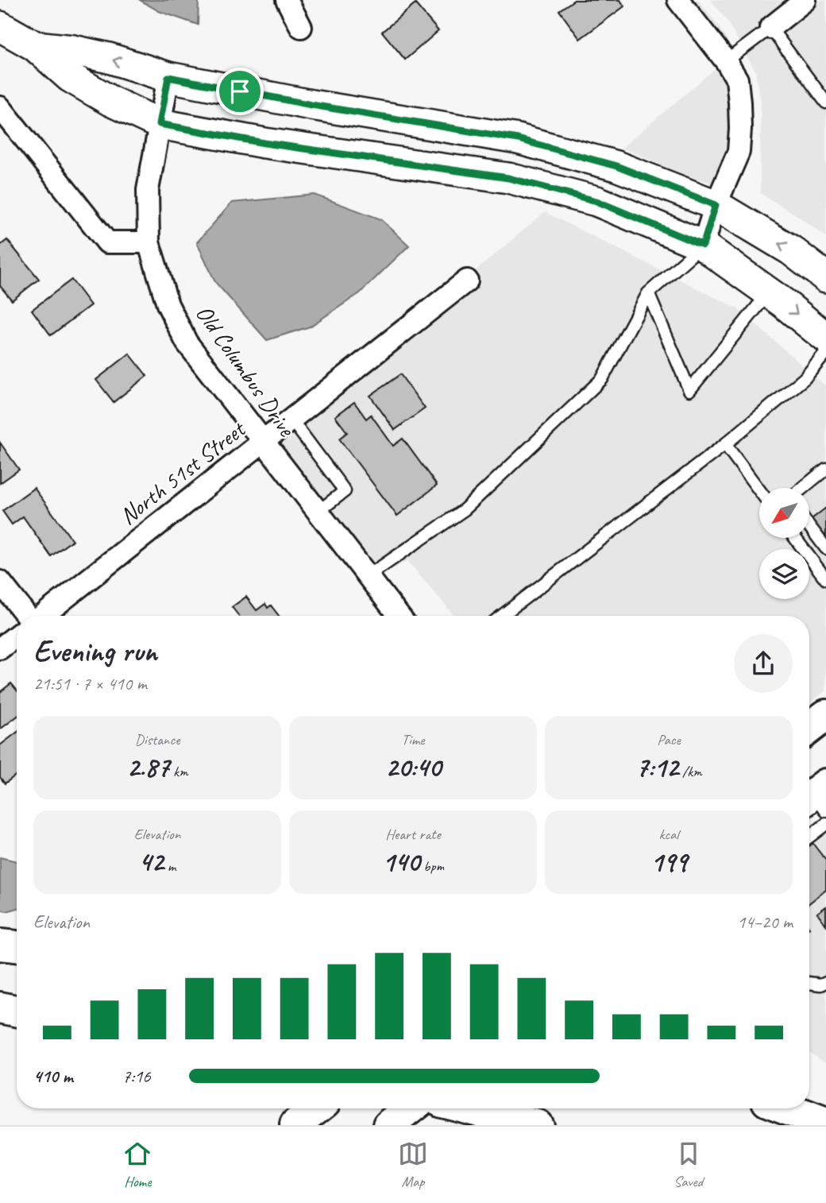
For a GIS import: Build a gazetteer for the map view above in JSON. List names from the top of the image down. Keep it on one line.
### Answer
{"streets":{"street":["Old Columbus Drive","North 51st Street"]},"crossings":[["Old Columbus Drive","North 51st Street"]],"north":"bottom left","page":{"heading":["Evening run","21:51 · 7 × 410 m"],"stats":[["Distance","2.87 km"],["Time","20:40"],["Pace","7:12 /km"],["Elevation","42 m"],["Heart rate","140 bpm"],["kcal","199"]],"chart":["Elevation","14–20 m"],"list":[{"name":"410 m","note":"7:16"}],"tabs":["Home","Map","Saved"]}}
